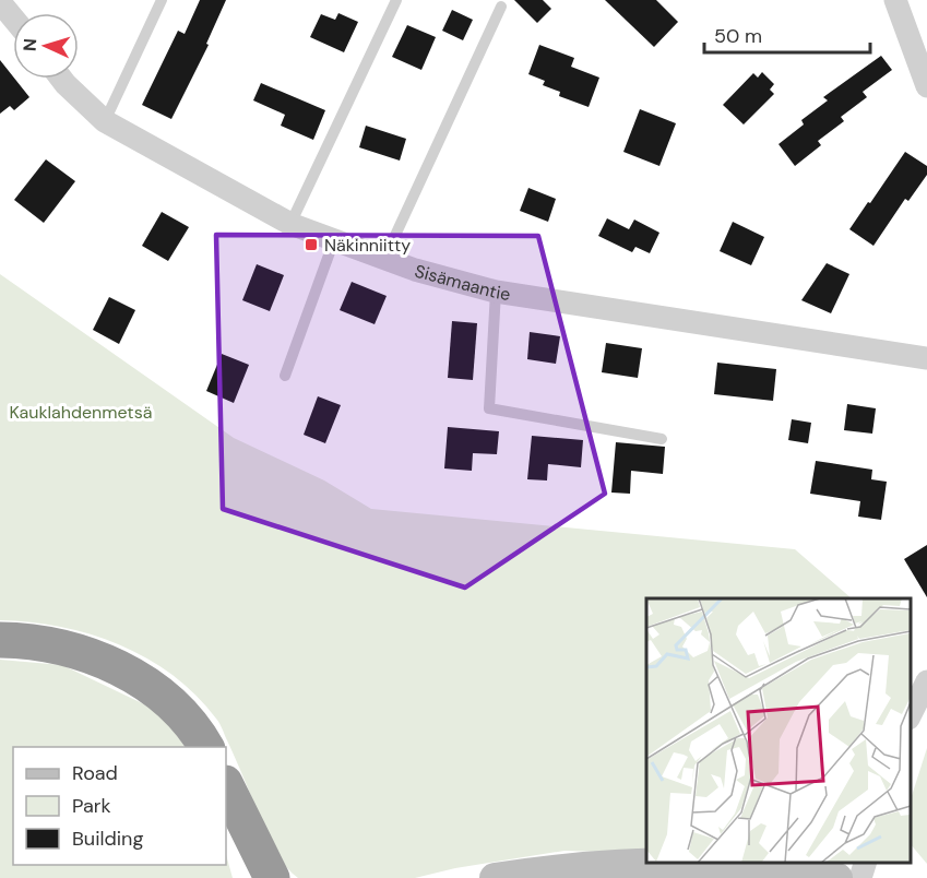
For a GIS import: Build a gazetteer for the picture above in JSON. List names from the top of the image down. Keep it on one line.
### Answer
{"streets":{"street":["Sisämaantie"]},"parks":["Kauklahdenmetsä"],"places":{"transit":["Näkinniitty"]},"legend":["Road","Park","Building"],"scale_bar":"50 m","north":"left"}
